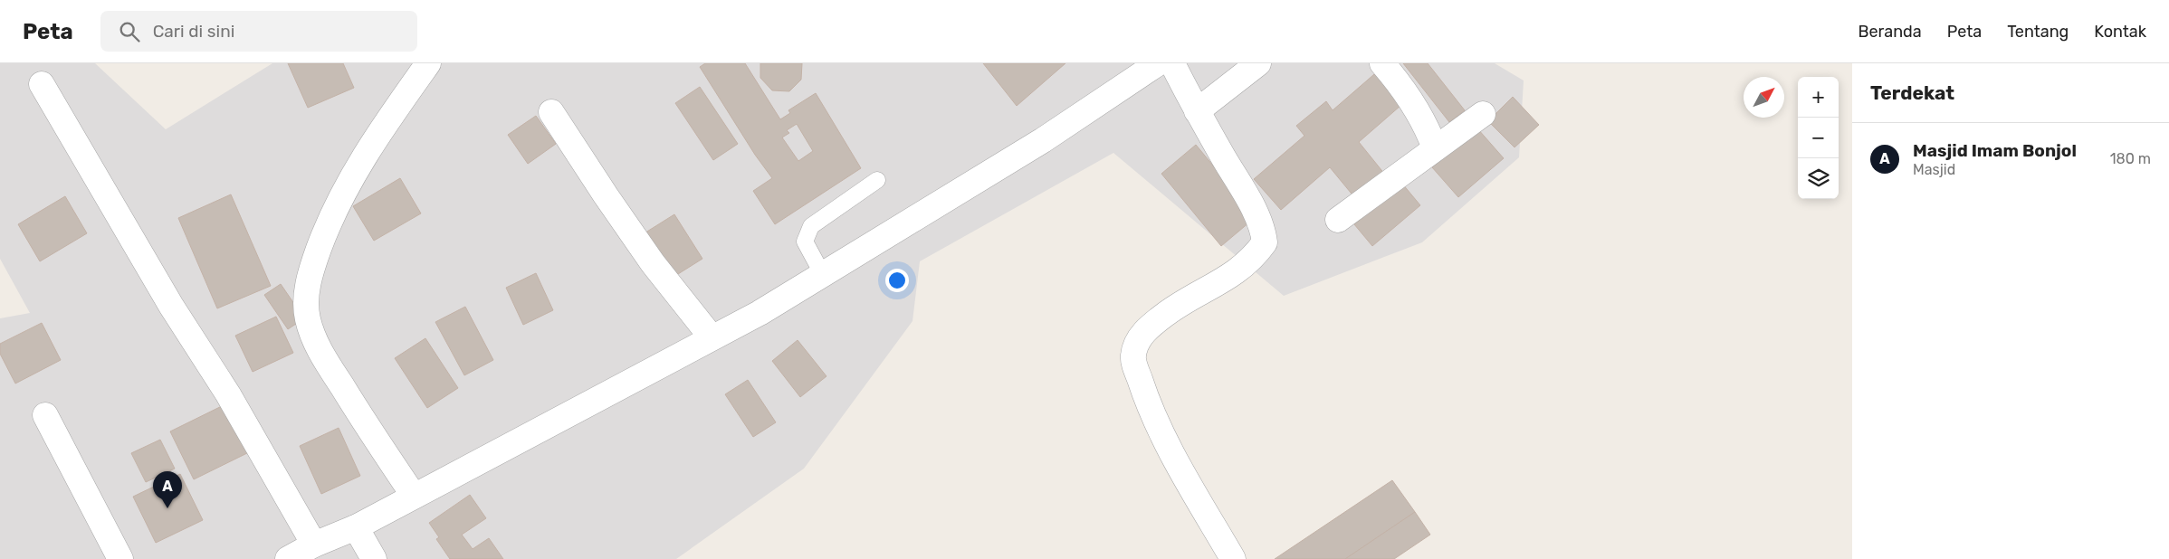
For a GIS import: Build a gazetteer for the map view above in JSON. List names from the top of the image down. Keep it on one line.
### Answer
{"north":"top right","page":{"header":"Peta","search":"Cari di sini","nav":["Beranda","Peta","Tentang","Kontak"],"heading":"Terdekat","map_buttons":["+","−"],"list":[{"mark":"A","name":"Masjid Imam Bonjol","note":"Masjid","value":"180 m"}],"pins":"A"}}
